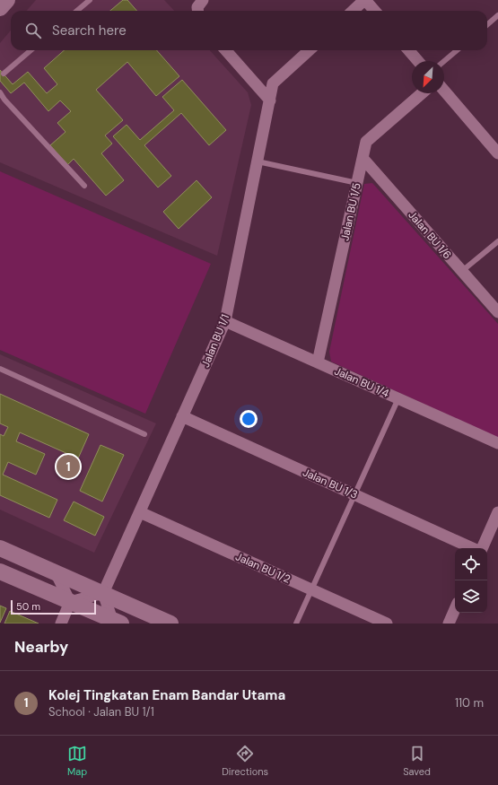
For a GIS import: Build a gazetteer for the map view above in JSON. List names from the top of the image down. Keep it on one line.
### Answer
{"streets":{"street":["Jalan BU 1/5","Jalan BU 1/6","Jalan BU 1/1","Jalan BU 1/4","Jalan BU 1/3","Jalan BU 1/2"]},"crossings":[["Jalan BU 1/5","Jalan BU 1/6"],["Jalan BU 1/5","Jalan BU 1/4"],["Jalan BU 1/1","Jalan BU 1/4"],["Jalan BU 1/1","Jalan BU 1/3"],["Jalan BU 1/1","Jalan BU 1/2"]],"scale_bar":"50 m","north":"bottom left","page":{"search":"Search here","pins":"1","scale":"50 m","heading":"Nearby","list":[{"mark":"1","name":"Kolej Tingkatan Enam Bandar Utama","note":"School · Jalan BU 1/1","value":"110 m"}],"nav":["Map","Directions","Saved"]}}
